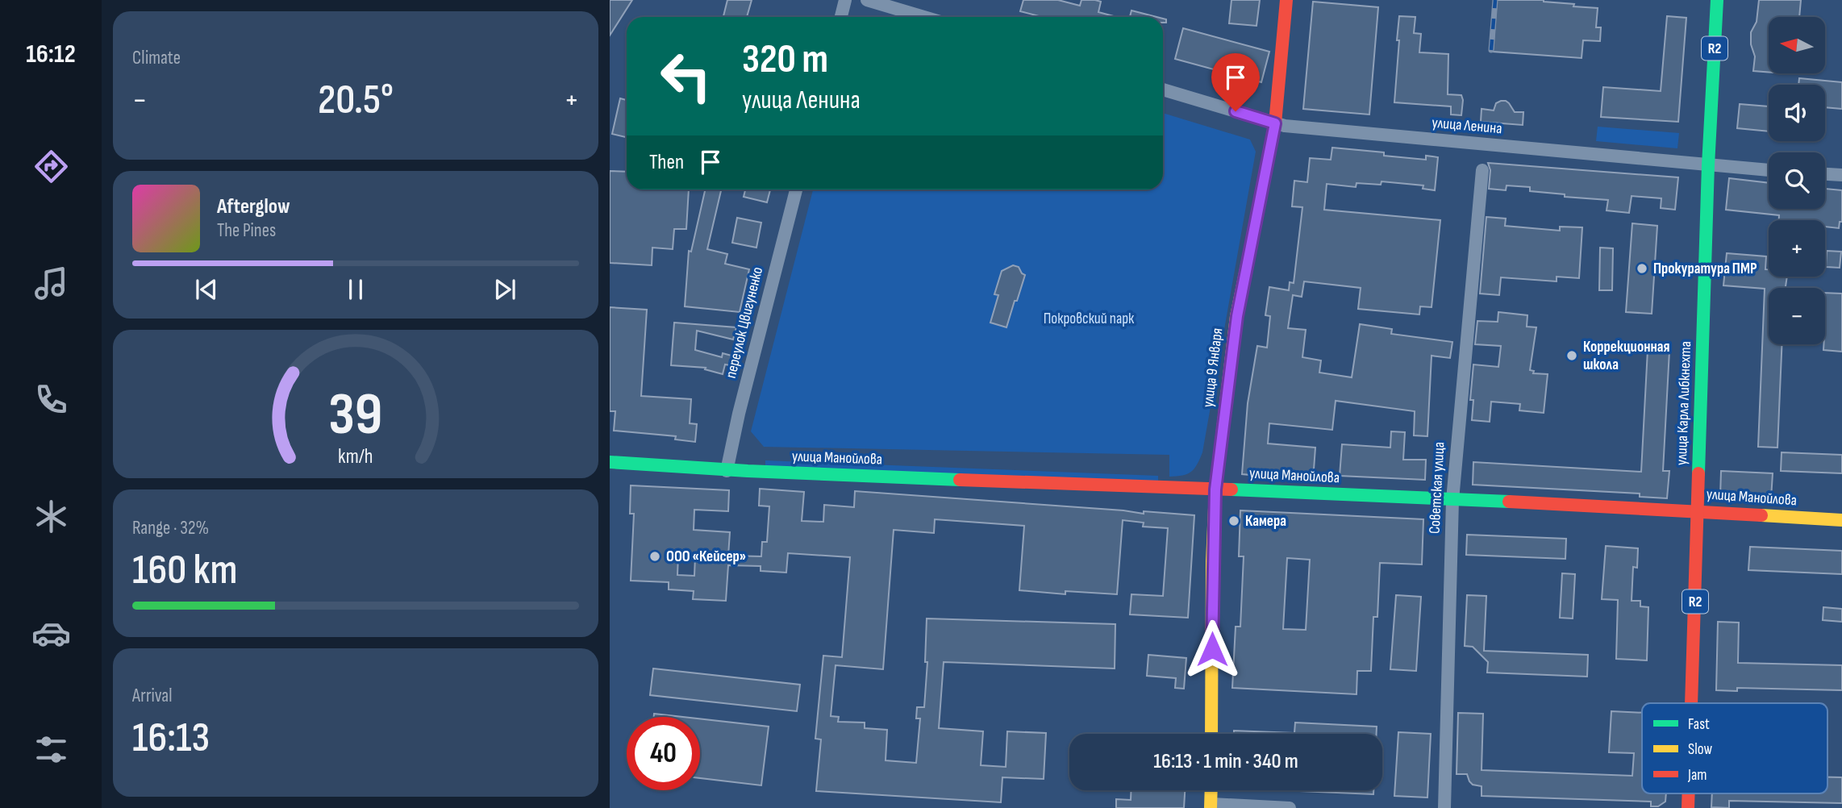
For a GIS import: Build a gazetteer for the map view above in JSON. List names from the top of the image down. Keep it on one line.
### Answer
{"streets":{"street":["R2","улица Ленина","переулок Цвигуненко","улица 9 Января","улица Карла Либкнехта","улица Манойлова","Советская улица"]},"crossings":[["улица Ленина","улица 9 Января"],["улица Ленина","улица Карла Либкнехта"],["переулок Цвигуненко","улица Манойлова"],["улица 9 Января","улица Манойлова"],["улица Карла Либкнехта","улица Манойлова"],["улица Манойлова","Советская улица"]],"parks":["Покровский парк"],"places":["Прокуратура ПМР","Коррекционная школа","Камера","ООО «Кейсер»"],"legend":["Fast","Slow","Jam"],"north":"left","page":{"tabs":"16:12","tile":["Climate",["Range · 32%","160 km"],["Arrival","16:13"]],"map_buttons":["+","−"],"turn":["320 m","улица Ленина"],"heat":["−","20.5°","+"],"then":"Then","song":["Afterglow","The Pines"],"limit":"40","trip":"16:13 · 1 min · 340 m","gauge":["39","km/h"]}}
